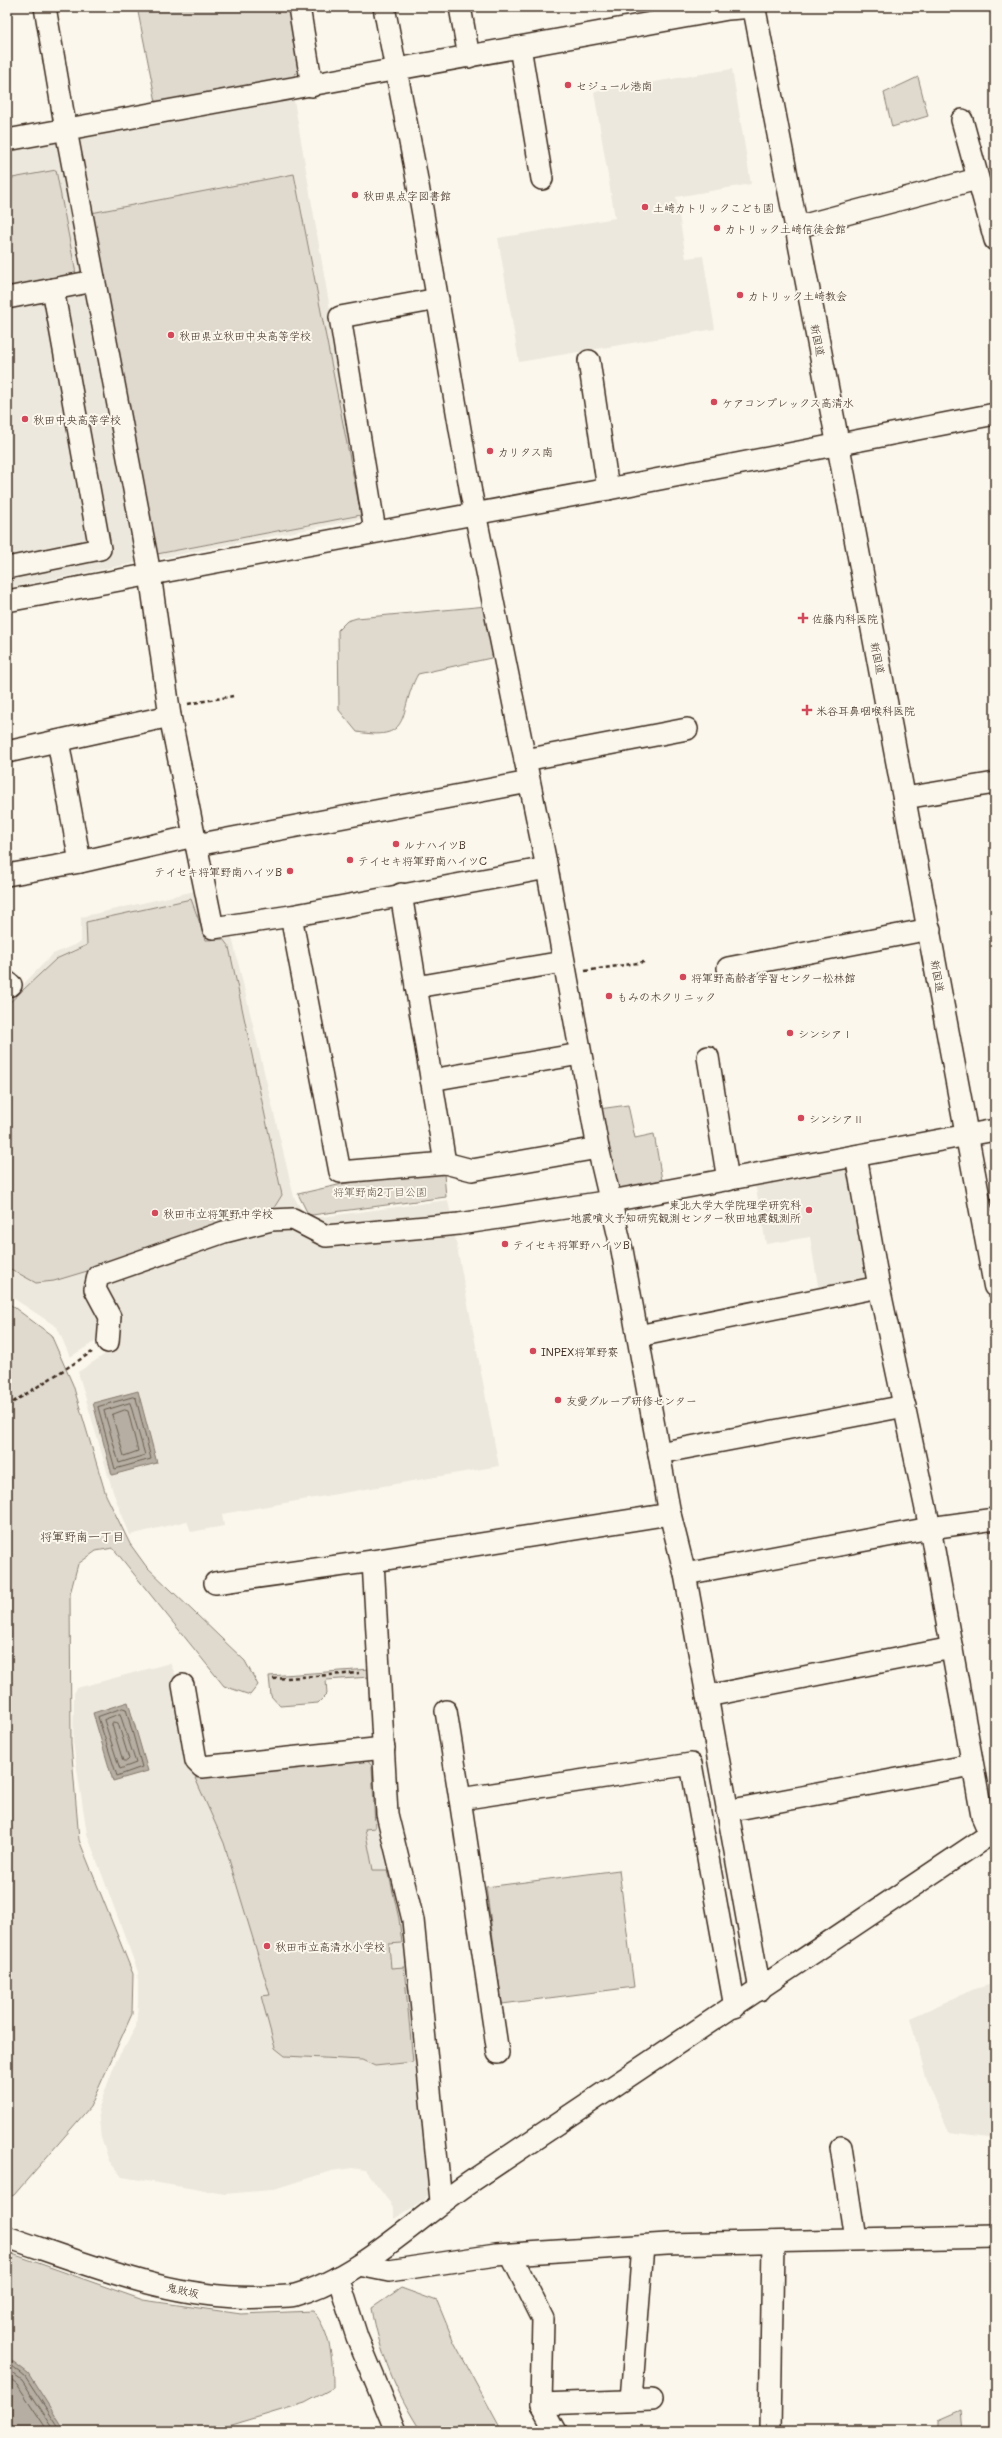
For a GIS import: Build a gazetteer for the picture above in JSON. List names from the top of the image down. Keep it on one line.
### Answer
{"streets":{"main road":["新国道"],"street":["鬼敗坂"]},"districts":["将軍野南一丁目"],"parks":["将軍野南2丁目公園"],"places":{"other":["セジュール港南","秋田県点字図書館","土崎カトリックこども園","カトリック土崎信徒会館","カトリック土崎教会","秋田県立秋田中央高等学校","ケアコンプレックス高清水","秋田中央高等学校","カリタス南","ルナハイツB","テイセキ将軍野南ハイツC","テイセキ将軍野南ハイツB","将軍野高齢者学習センター松林館","もみの木クリニック","シンシアⅠ","シンシアⅡ","東北大学大学院理学研究科 地震噴火予知研究観測センター秋田地震観測所","秋田市立将軍野中学校","テイセキ将軍野ハイツB","INPEX将軍野寮","友愛グループ研修センター","秋田市立高清水小学校"],"health":["佐藤内科医院","米谷耳鼻咽喉科医院"]}}
